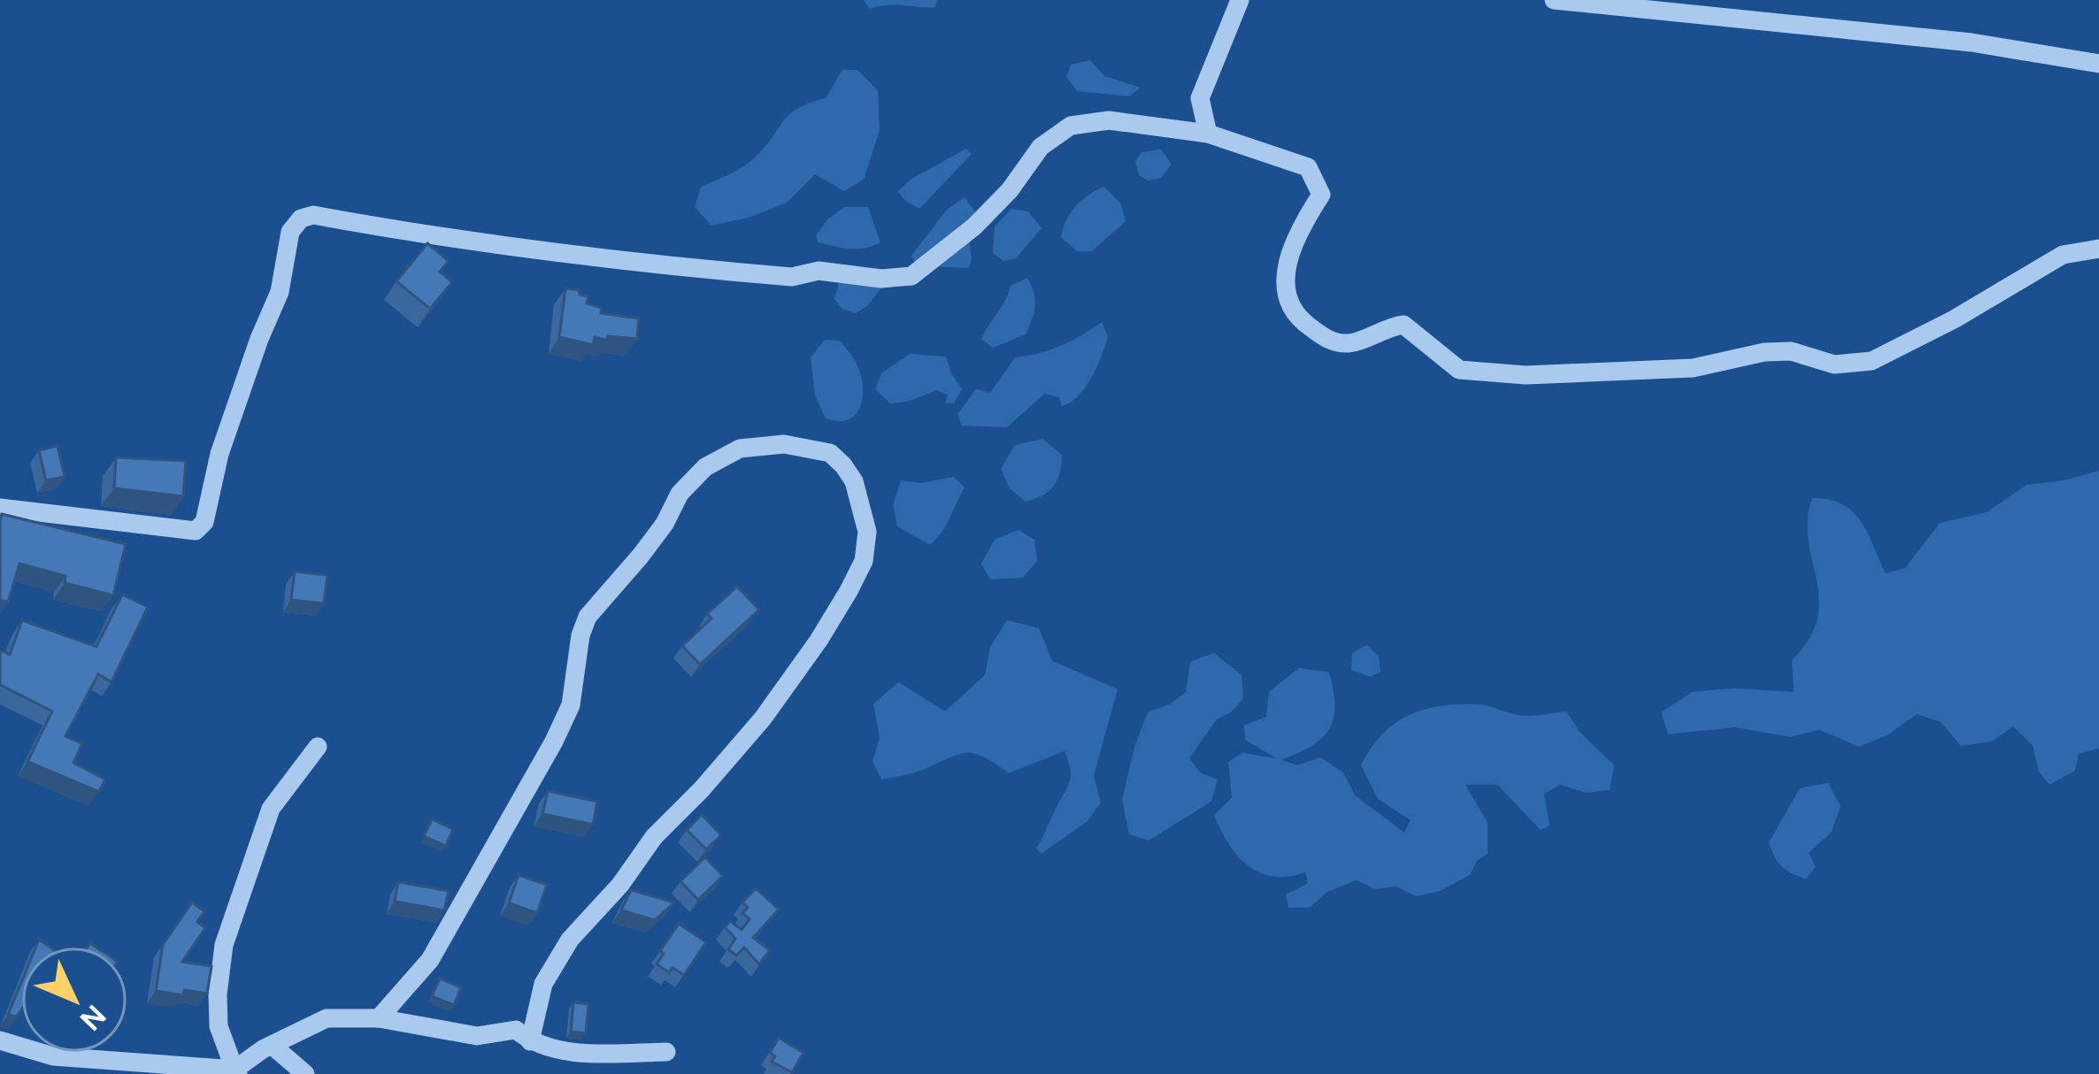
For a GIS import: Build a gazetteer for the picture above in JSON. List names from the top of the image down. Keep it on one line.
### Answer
{"north":"bottom right"}
